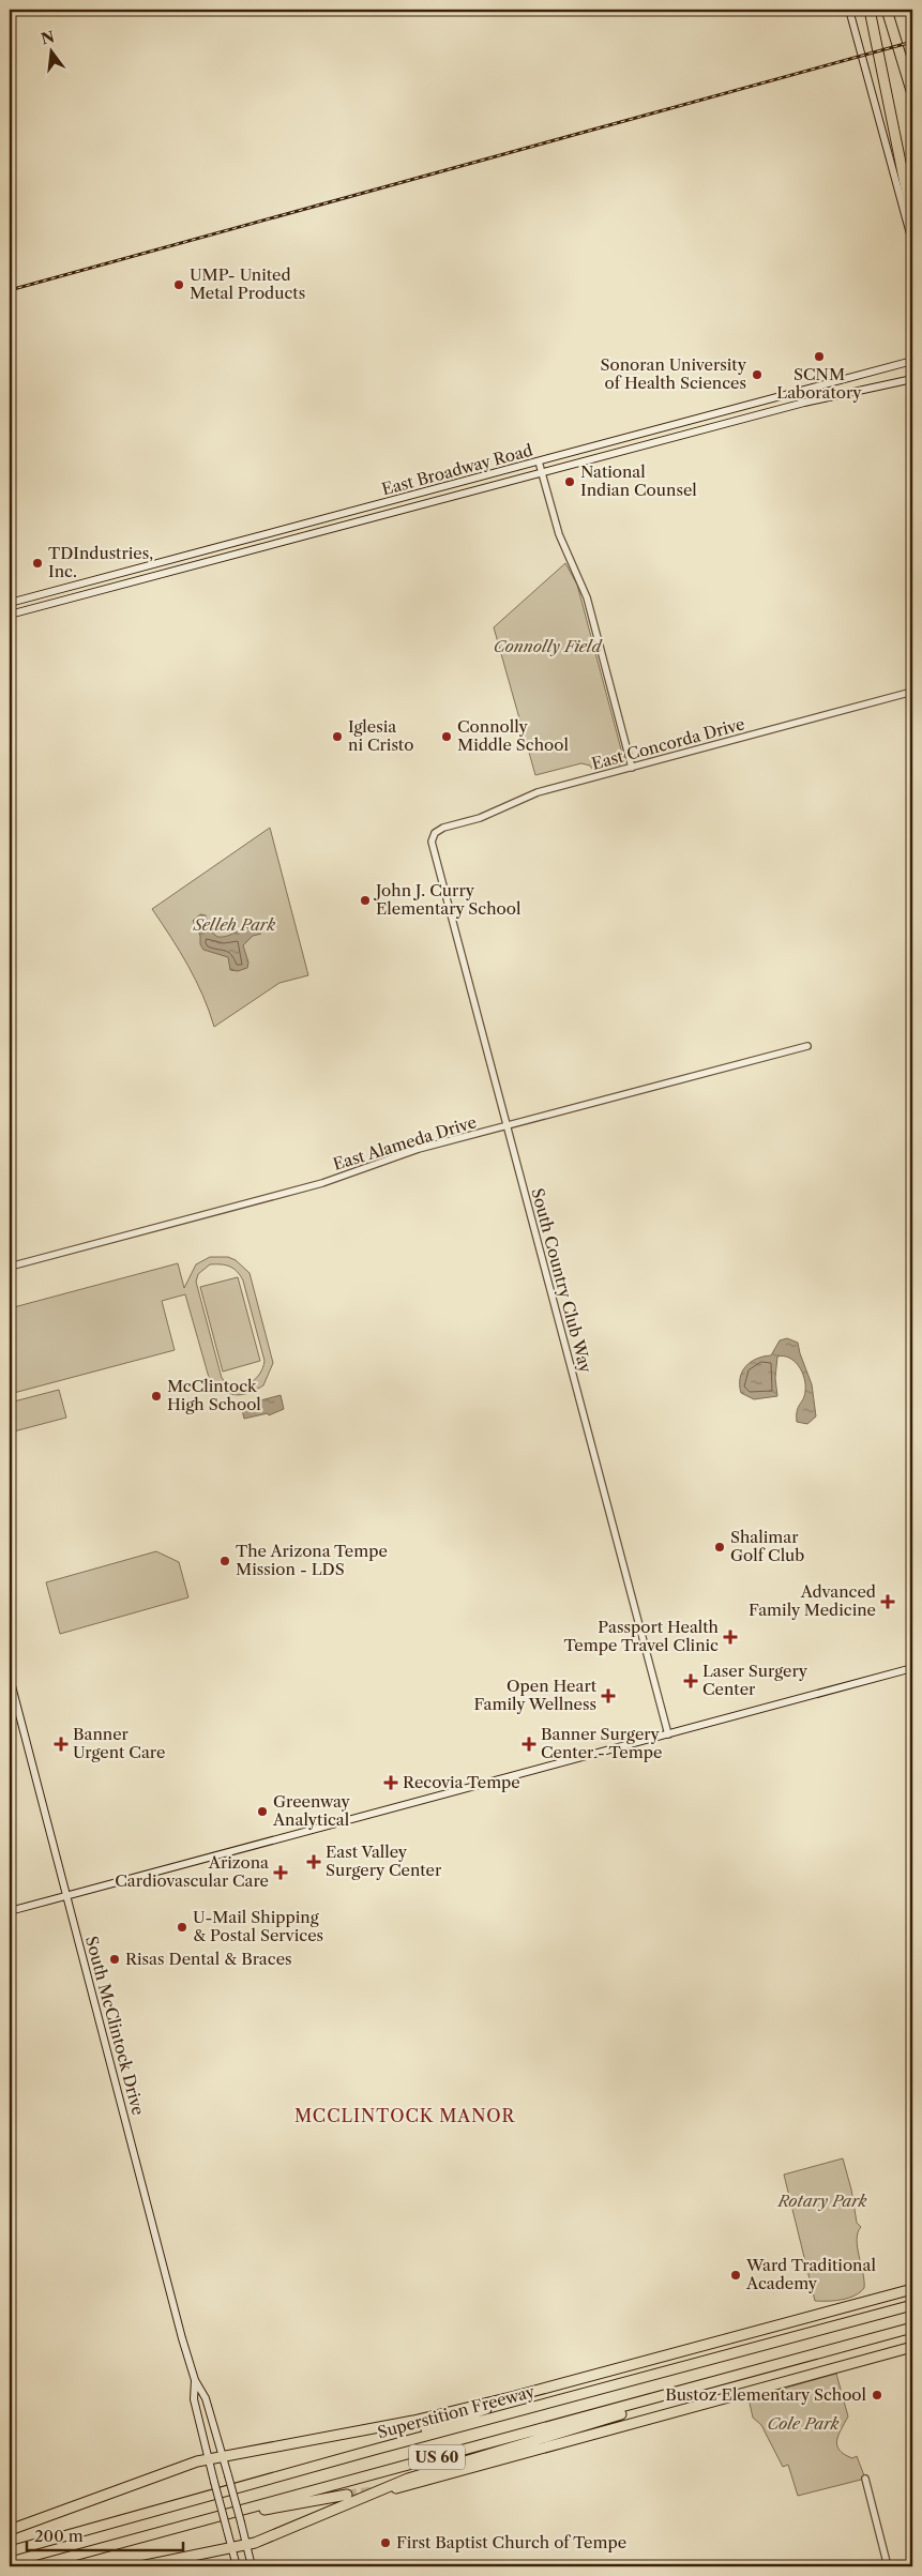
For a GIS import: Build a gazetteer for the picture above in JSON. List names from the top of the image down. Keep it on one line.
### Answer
{"streets":{"highway":["Superstition Freeway","US 60"],"main road":["East Broadway Road","South McClintock Drive"],"street":["East Concorda Drive","East Alameda Drive","South Country Club Way"]},"crossings":[["East Concorda Drive","South Country Club Way"],["East Alameda Drive","South Country Club Way"]],"districts":["MCCLINTOCK MANOR"],"parks":["Connolly Field","Selleh Park","Rotary Park","Cole Park"],"places":{"other":["UMP- United Metal Products","SCNM Laboratory","Sonoran University of Health Sciences","National Indian Counsel","TDIndustries, Inc.","Iglesia ni Cristo","Connolly Middle School","John J. Curry Elementary School","McClintock High School","Shalimar Golf Club","The Arizona Tempe Mission - LDS","Greenway Analytical","U-Mail Shipping & Postal Services","Risas Dental & Braces","Ward Traditional Academy","Bustoz Elementary School","First Baptist Church of Tempe"],"health":["Advanced Family Medicine","Passport Health Tempe Travel Clinic","Laser Surgery Center","Open Heart Family Wellness","Banner Urgent Care","Banner Surgery Center - Tempe","Recovia Tempe","East Valley Surgery Center","Arizona Cardiovascular Care"]},"scale_bar":"200 m","north":"top"}
